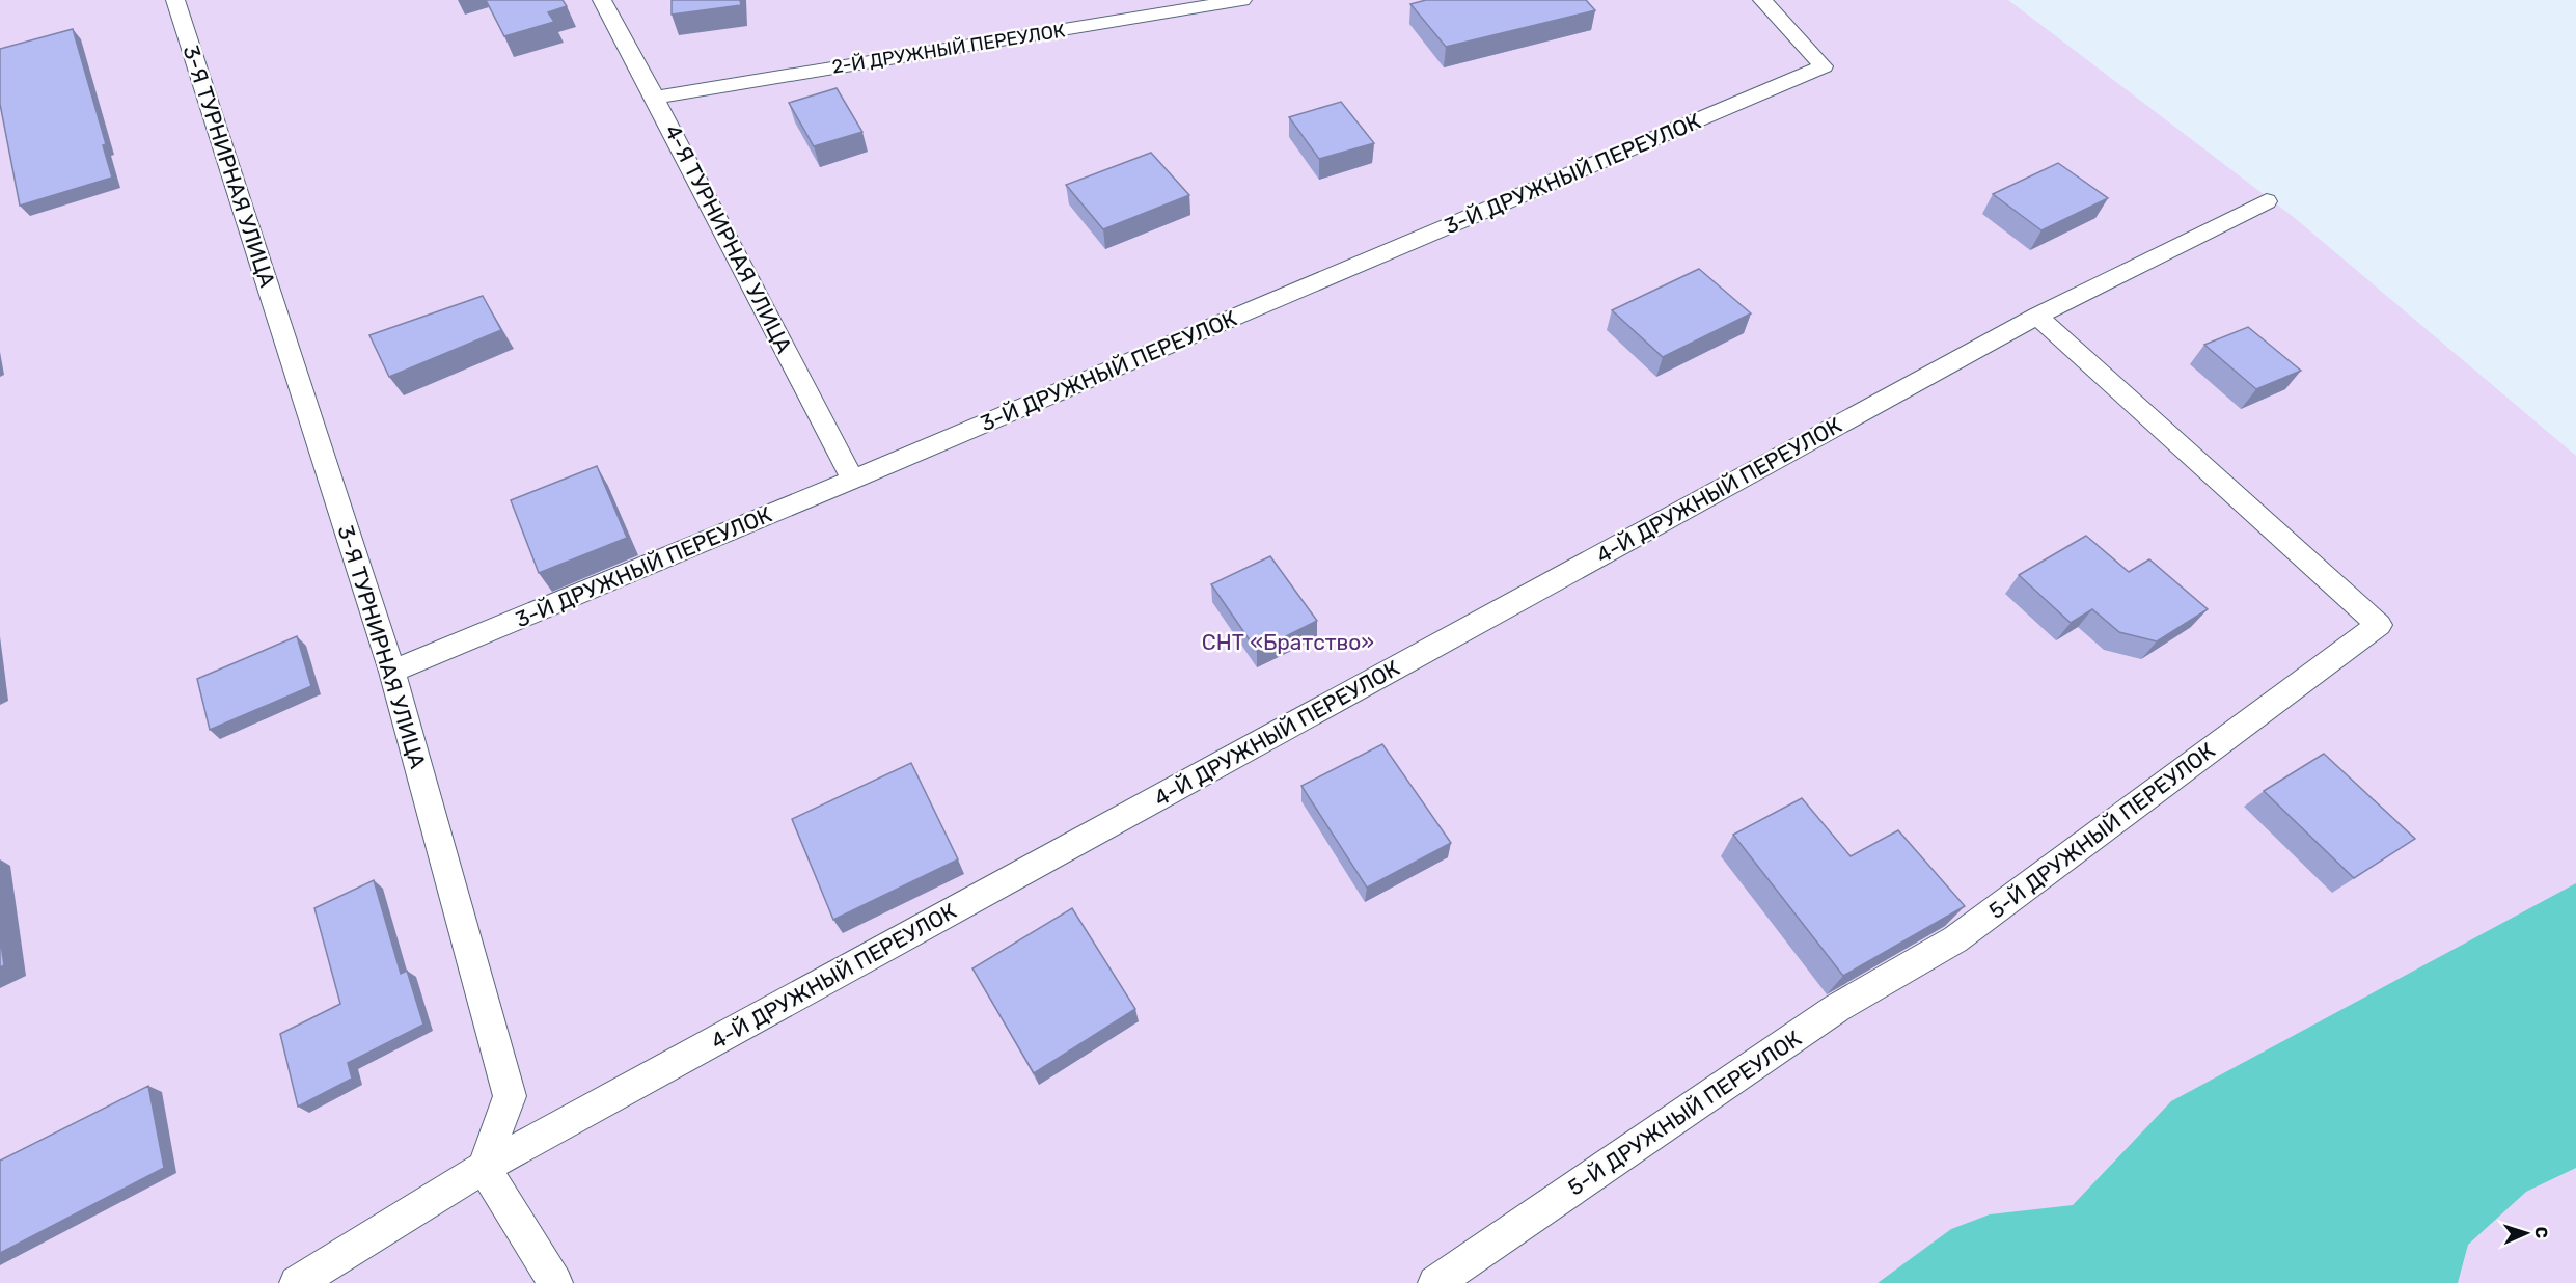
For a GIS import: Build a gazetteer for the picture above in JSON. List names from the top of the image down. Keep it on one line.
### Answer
{"streets":{"lane":["2-Й ДРУЖНЫЙ ПЕРЕУЛОК","3-Я ТУРНИРНАЯ УЛИЦА","3-Й ДРУЖНЫЙ ПЕРЕУЛОК","4-Я ТУРНИРНАЯ УЛИЦА","4-Й ДРУЖНЫЙ ПЕРЕУЛОК","5-Й ДРУЖНЫЙ ПЕРЕУЛОК"]},"crossings":[["2-Й ДРУЖНЫЙ ПЕРЕУЛОК","4-Я ТУРНИРНАЯ УЛИЦА"],["3-Я ТУРНИРНАЯ УЛИЦА","3-Й ДРУЖНЫЙ ПЕРЕУЛОК"],["3-Я ТУРНИРНАЯ УЛИЦА","4-Й ДРУЖНЫЙ ПЕРЕУЛОК"],["3-Й ДРУЖНЫЙ ПЕРЕУЛОК","4-Я ТУРНИРНАЯ УЛИЦА"],["4-Й ДРУЖНЫЙ ПЕРЕУЛОК","5-Й ДРУЖНЫЙ ПЕРЕУЛОК"]],"parks":["СНТ «Братство»"],"north":"right"}
